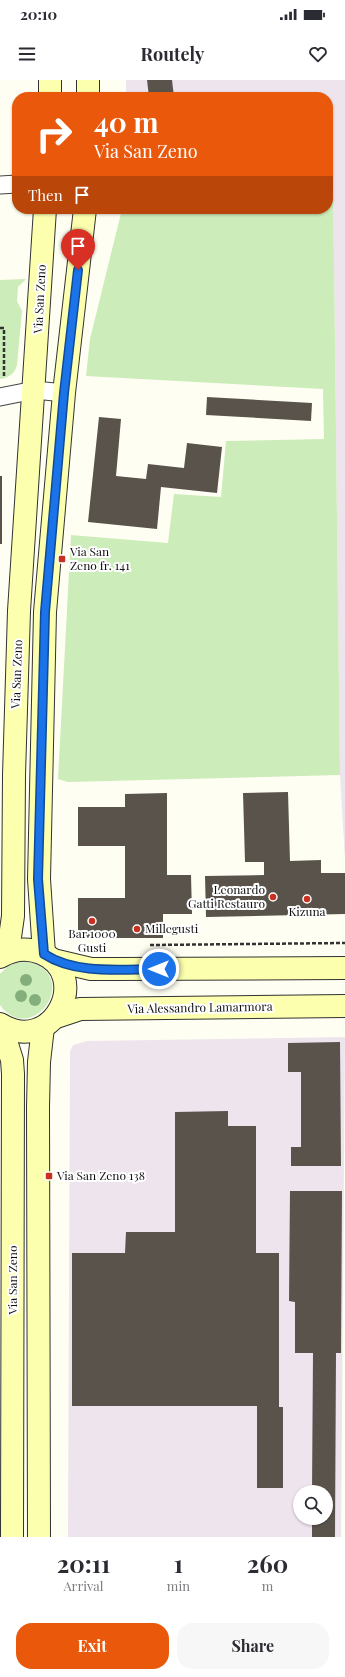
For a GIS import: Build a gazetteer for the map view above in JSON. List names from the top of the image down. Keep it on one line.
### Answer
{"streets":{"street":["Via San Zeno","Via Alessandro Lamarmora"]},"crossings":[["Via San Zeno","Via Alessandro Lamarmora"]],"places":{"transit":["Via San Zeno fr. 141","Via San Zeno 138"],"other":["Leonardo Gatti Restauro","Kizuna","Bar 1000 Gusti","Millegusti"]},"page":{"status":"20:10","header":"Routely","turn":["40 m","Via San Zeno"],"then":"Then","eta":["20:11","Arrival","1","min","260","m"],"buttons":["Exit","Share"]}}
